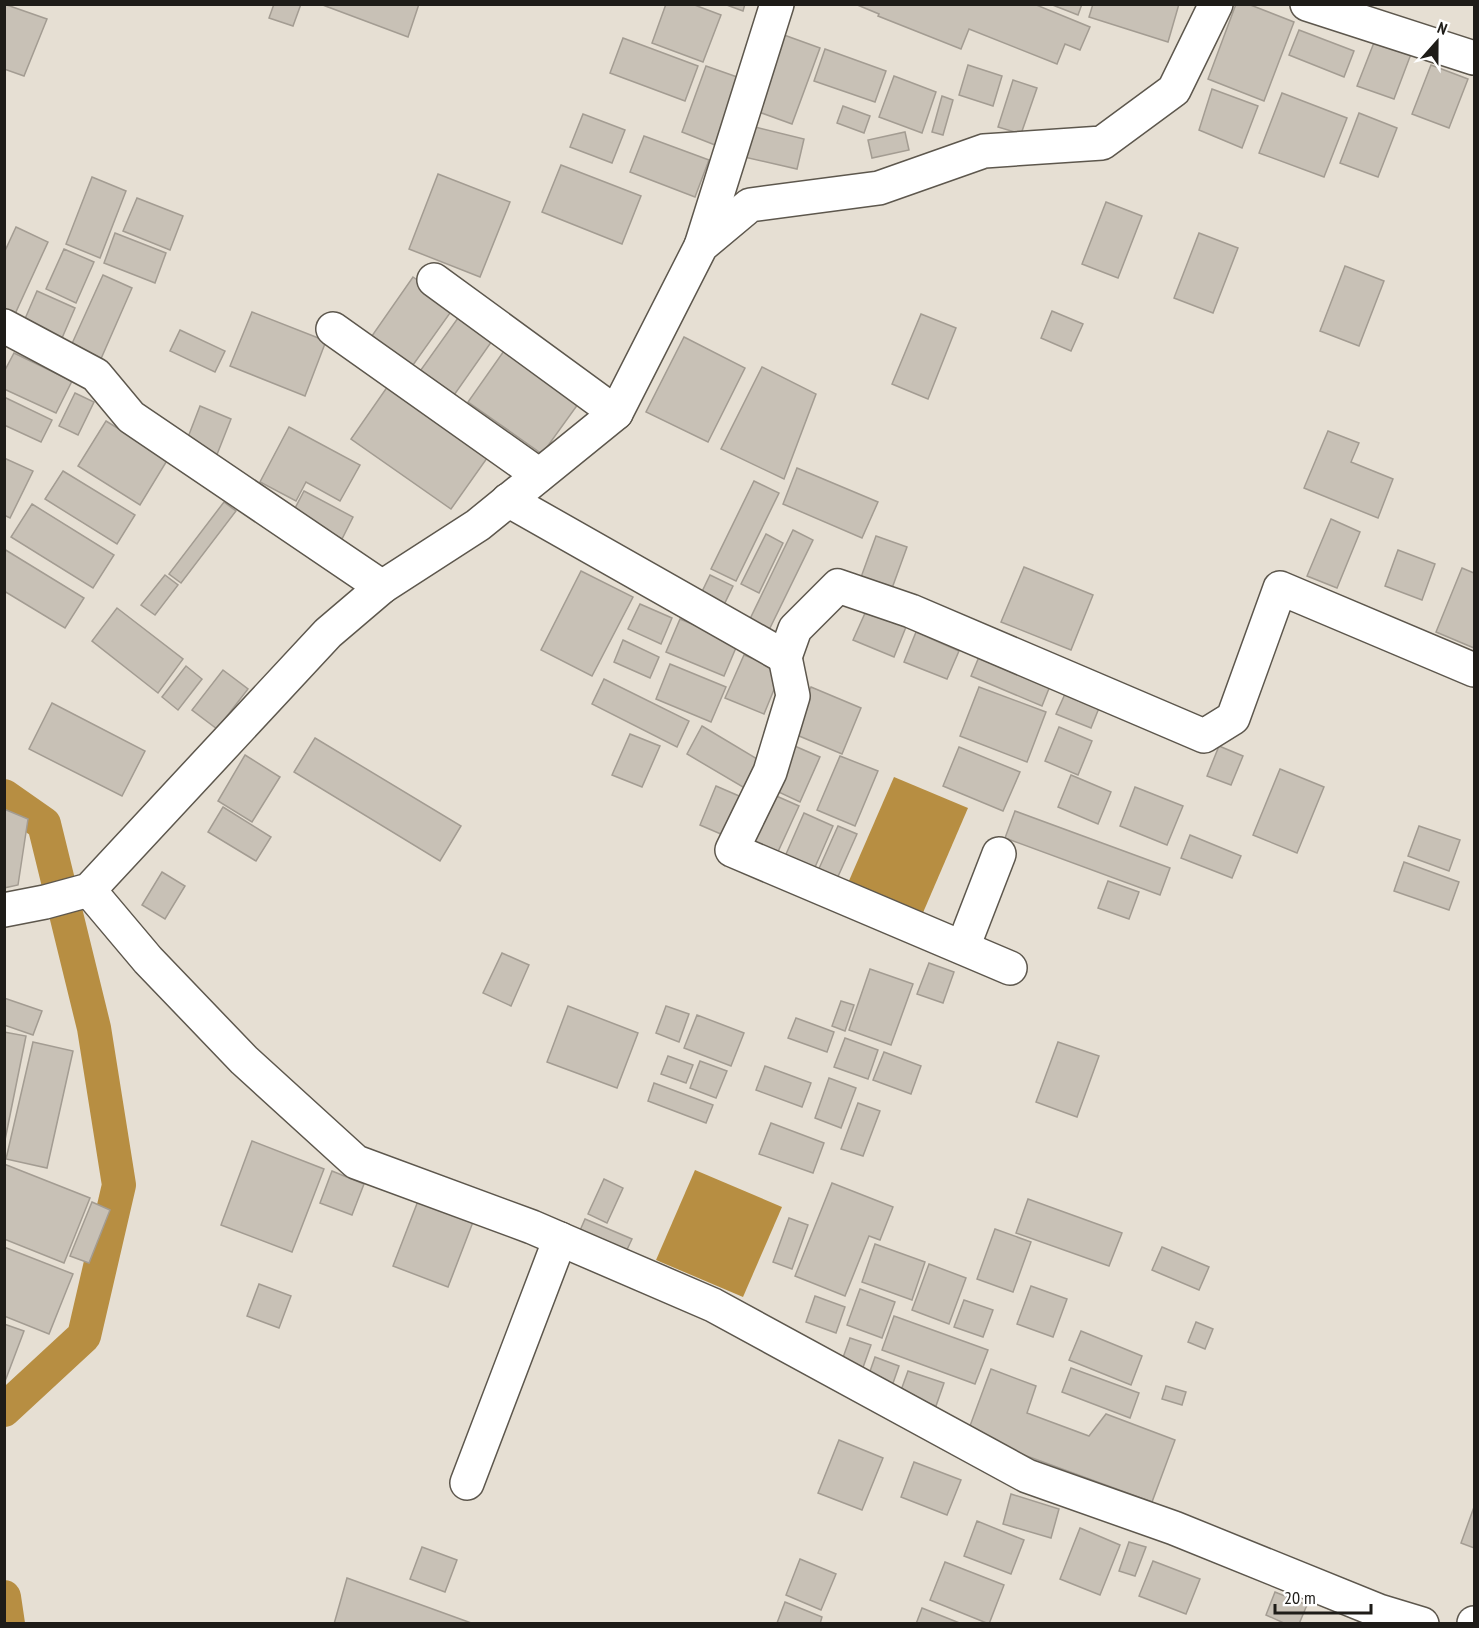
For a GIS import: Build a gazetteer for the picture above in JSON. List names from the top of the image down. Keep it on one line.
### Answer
{"scale_bar":"20 m","north":"top"}
